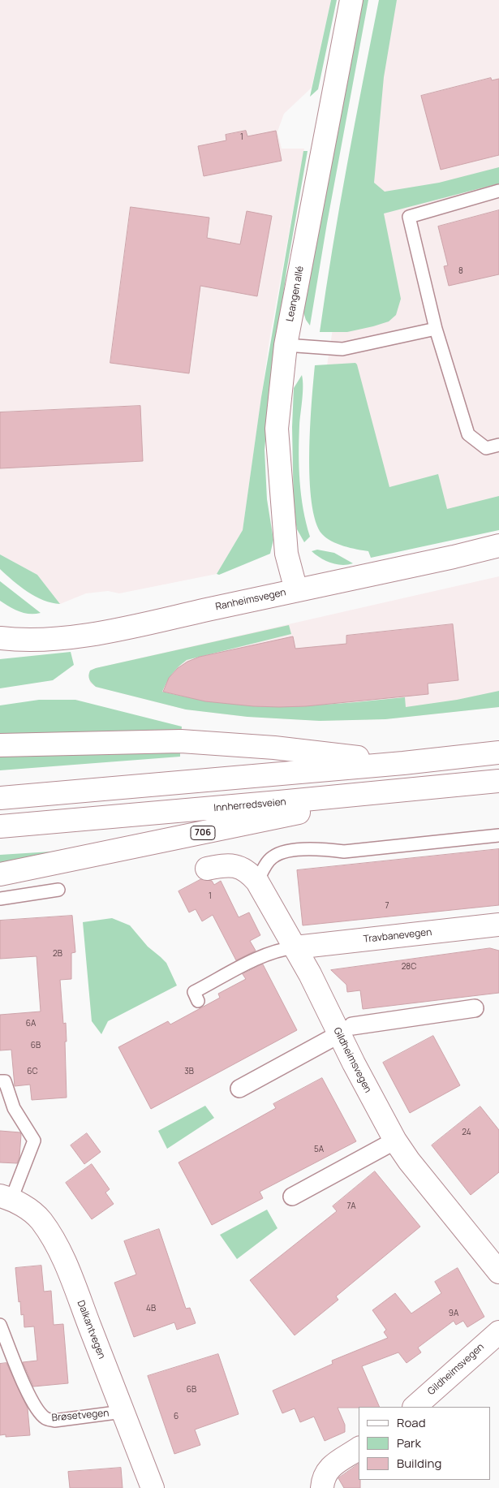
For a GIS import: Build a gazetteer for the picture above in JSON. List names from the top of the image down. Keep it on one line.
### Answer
{"streets":{"main road":["Leangen allé","Ranheimsvegen","Innherredsveien","706","Travbanevegen","Gildheimsvegen","Dalkantvegen"],"lane":["Brøsetvegen"]},"crossings":[["Leangen allé","Ranheimsvegen"],["Innherredsveien","706"],["Travbanevegen","Gildheimsvegen"],["Dalkantvegen","Brøsetvegen"]],"house_numbers":["1","8","1","7","2B","28C","6A","6B","6C","3B","24","5A","7A","4B","9A","6B","6"],"legend":["Road","Park","Building"]}
